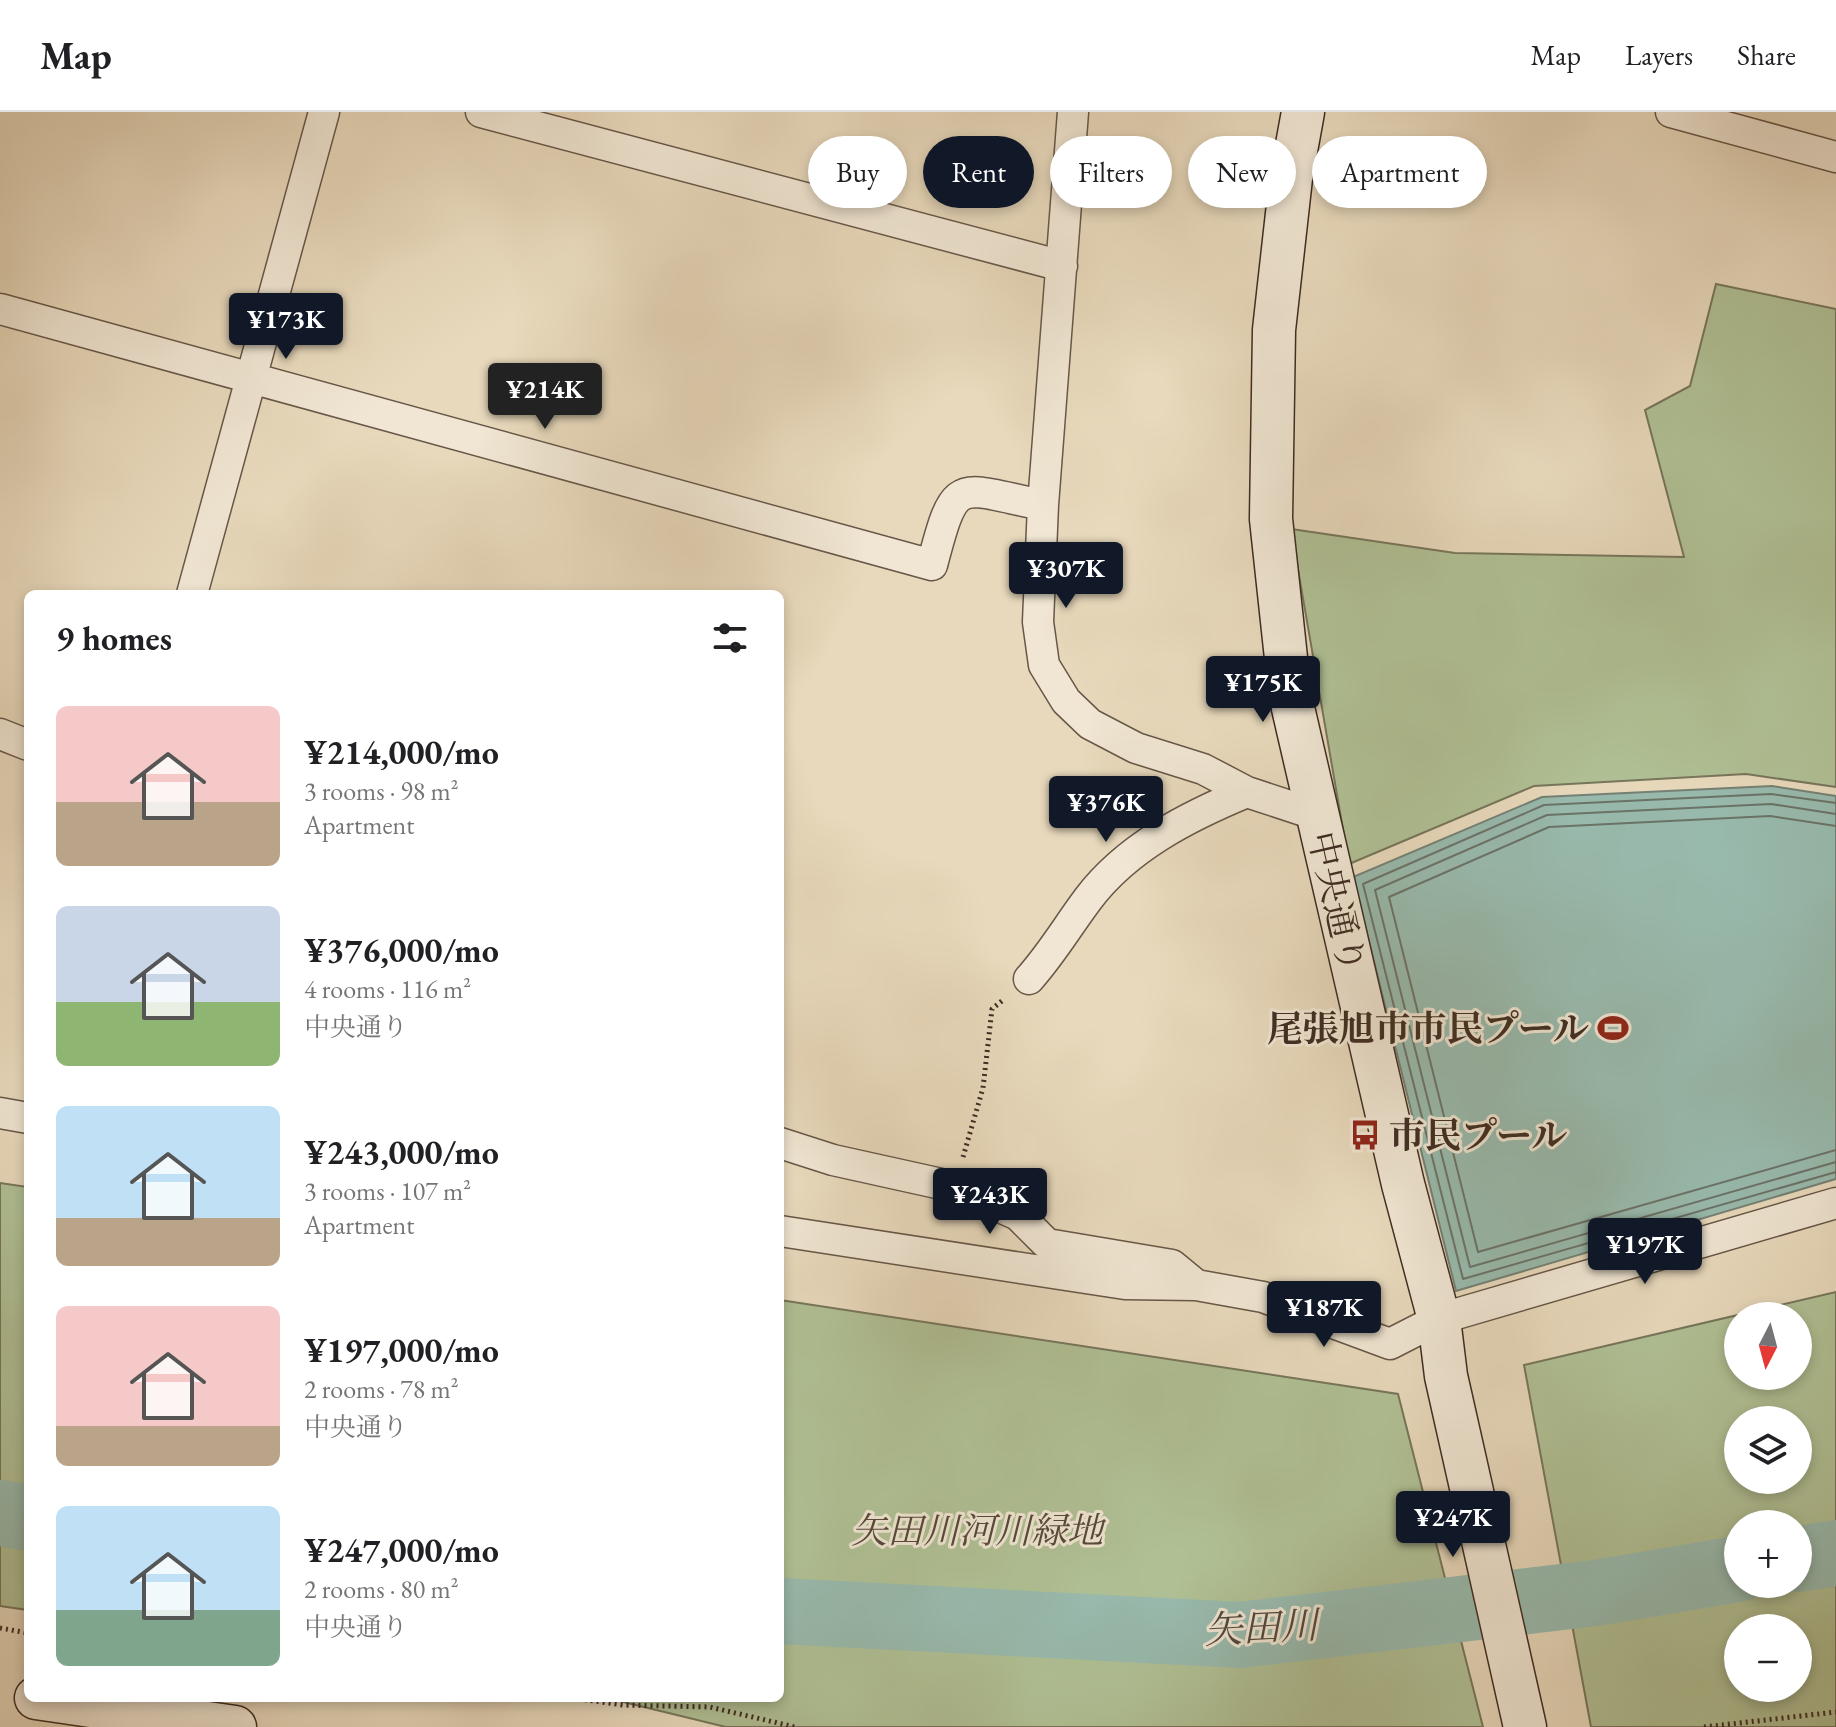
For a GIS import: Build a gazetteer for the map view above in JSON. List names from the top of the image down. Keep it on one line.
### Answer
{"streets":{"street":["中央通り"]},"water":["矢田川"],"parks":["矢田川河川緑地"],"places":{"sports":["尾張旭市市民プール"],"bus stop":["市民プール"]},"north":"bottom","page":{"header":"Map","nav":["Map","Layers","Share"],"chip":["Buy","Rent","Filters","New","Apartment"],"price":["¥173K","¥214K","¥307K","¥175K","¥376K","¥243K","¥197K","¥187K","¥247K"],"heading":"9 homes","list":[{"name":"¥214,000/mo","note":"3 rooms · 98 m² · Apartment"},{"name":"¥376,000/mo","note":"4 rooms · 116 m² · 中央通り"},{"name":"¥243,000/mo","note":"3 rooms · 107 m² · Apartment"},{"name":"¥197,000/mo","note":"2 rooms · 78 m² · 中央通り"},{"name":"¥247,000/mo","note":"2 rooms · 80 m² · 中央通り"}],"map_buttons":["+","−"]}}
